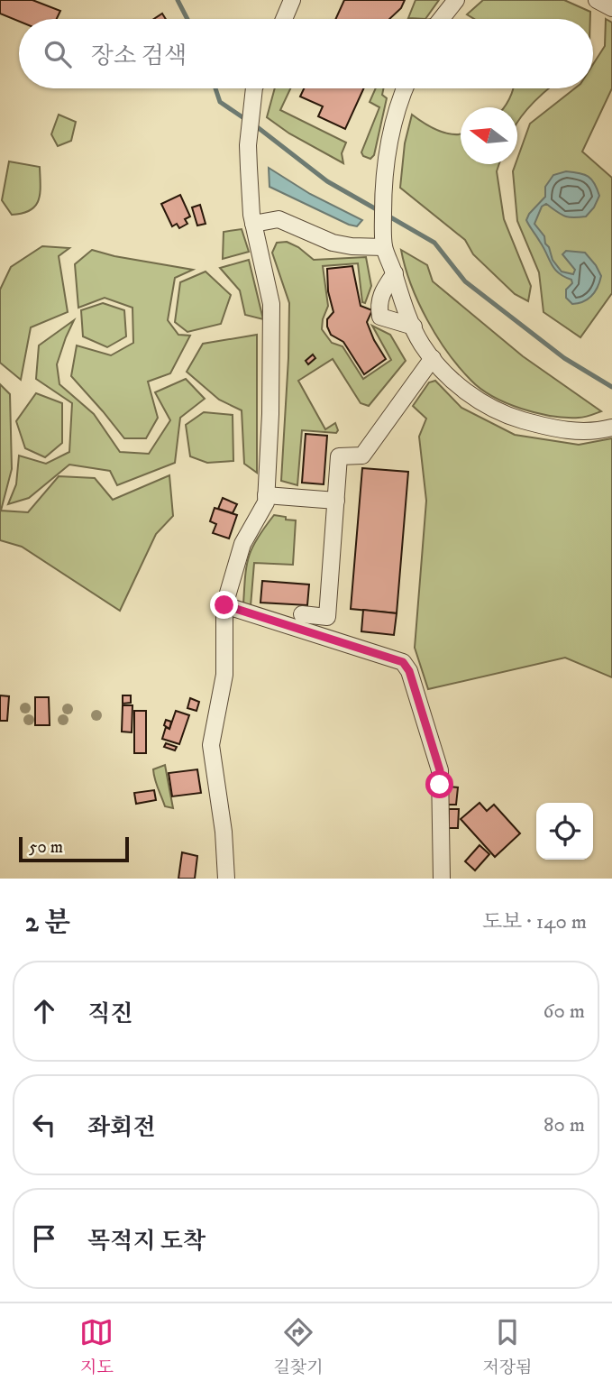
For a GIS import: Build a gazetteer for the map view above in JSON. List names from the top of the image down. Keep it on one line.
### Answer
{"scale_bar":"50 m","north":"left","page":{"search":"장소 검색","scale":"50 m","heading":["2 분","도보 · 140 m"],"list":[["직진","60 m"],["좌회전","80 m"],"목적지 도착"],"nav":["지도","길찾기","저장됨"]}}
